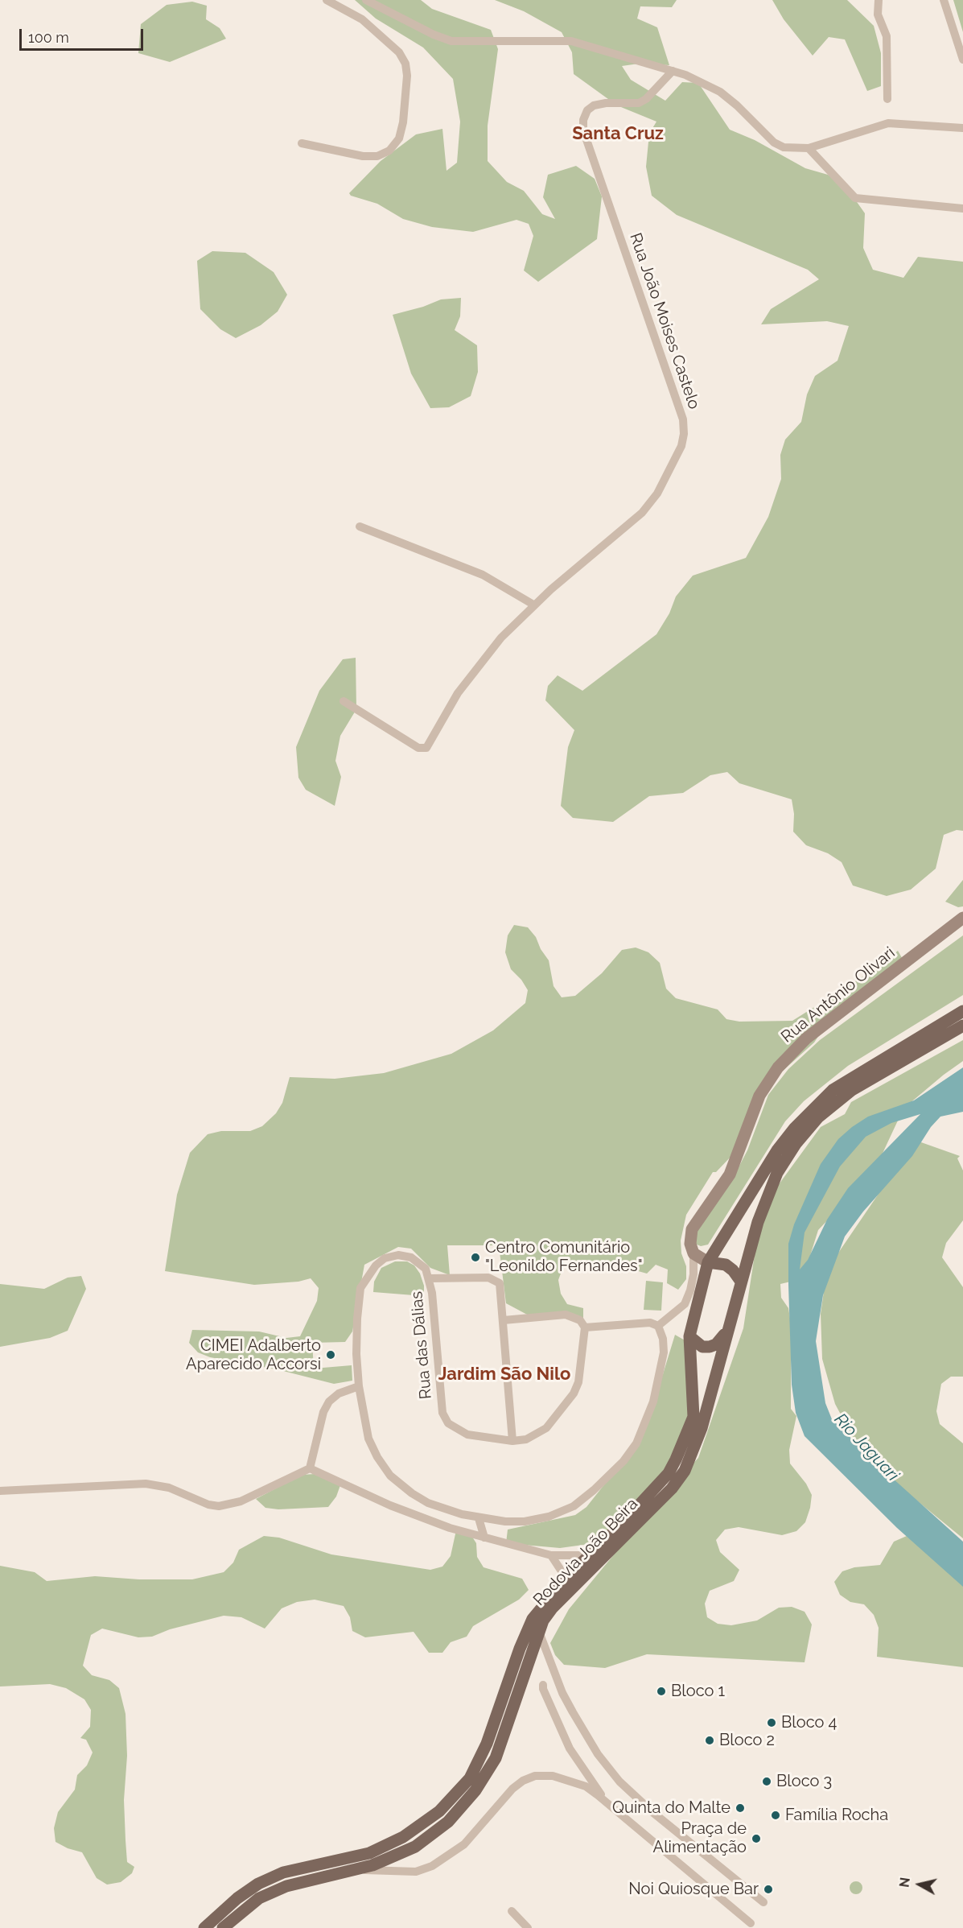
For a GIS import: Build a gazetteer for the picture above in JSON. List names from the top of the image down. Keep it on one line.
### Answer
{"streets":{"main road":["Rodovia João Beira"],"street":["Rua João Moises Castelo","Rua Antônio Olivari","Rua das Dálias"]},"districts":["Santa Cruz","Jardim São Nilo"],"water":["Rio Jaguari"],"places":["Centro Comunitário \"Leonildo Fernandes\"","CIMEI Adalberto Aparecido Accorsi","Bloco 1","Bloco 4","Bloco 2","Bloco 3","Quinta do Malte","Família Rocha","Praça de Alimentação","Noi Quiosque Bar"],"scale_bar":"100 m","north":"left"}
